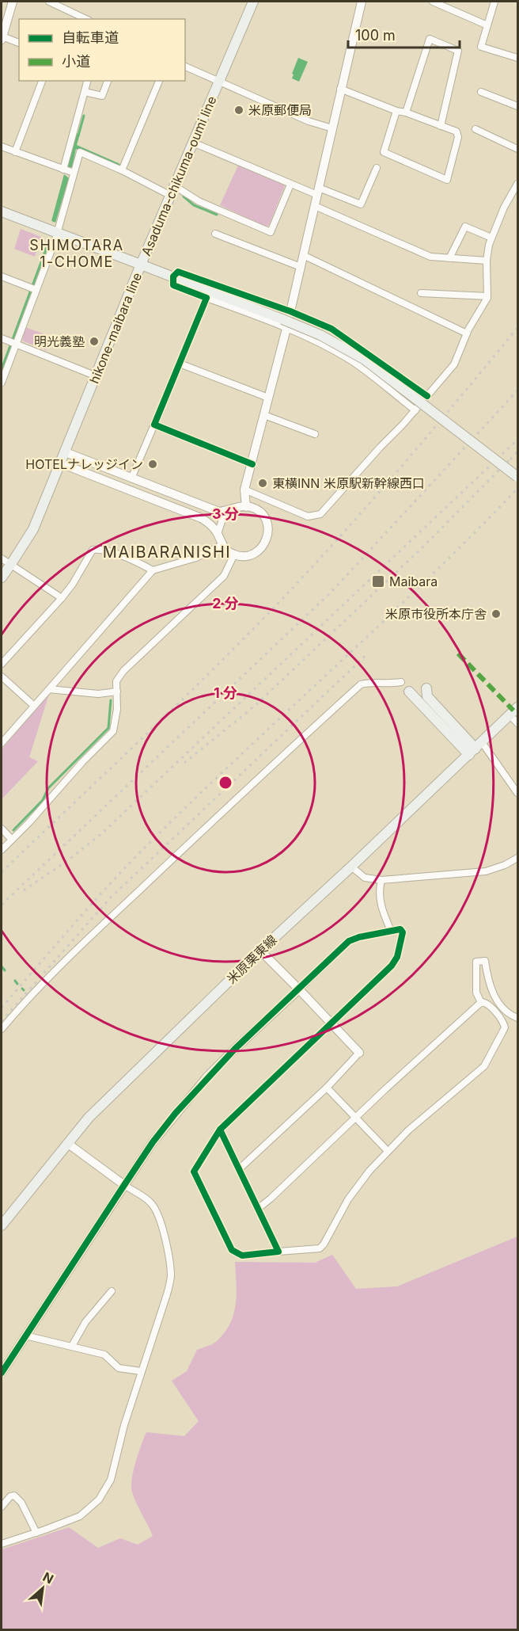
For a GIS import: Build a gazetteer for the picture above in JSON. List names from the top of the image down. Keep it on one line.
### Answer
{"streets":{"main road":["Asaduma-chikuma-oumi line","hikone-maibara line","米原栗東線"]},"crossings":[["Asaduma-chikuma-oumi line","hikone-maibara line"]],"districts":["SHIMOTARA 1-CHOME","MAIBARANISHI"],"places":{"other":["米原郵便局","明光義塾","HOTELナレッジイン","東横INN 米原駅新幹線西口","米原市役所本庁舎"],"transit":["Maibara"]},"legend":["自転車道","小道"],"scale_bar":"100 m","north":"top right","rings":["3 分","2 分","1 分"]}
